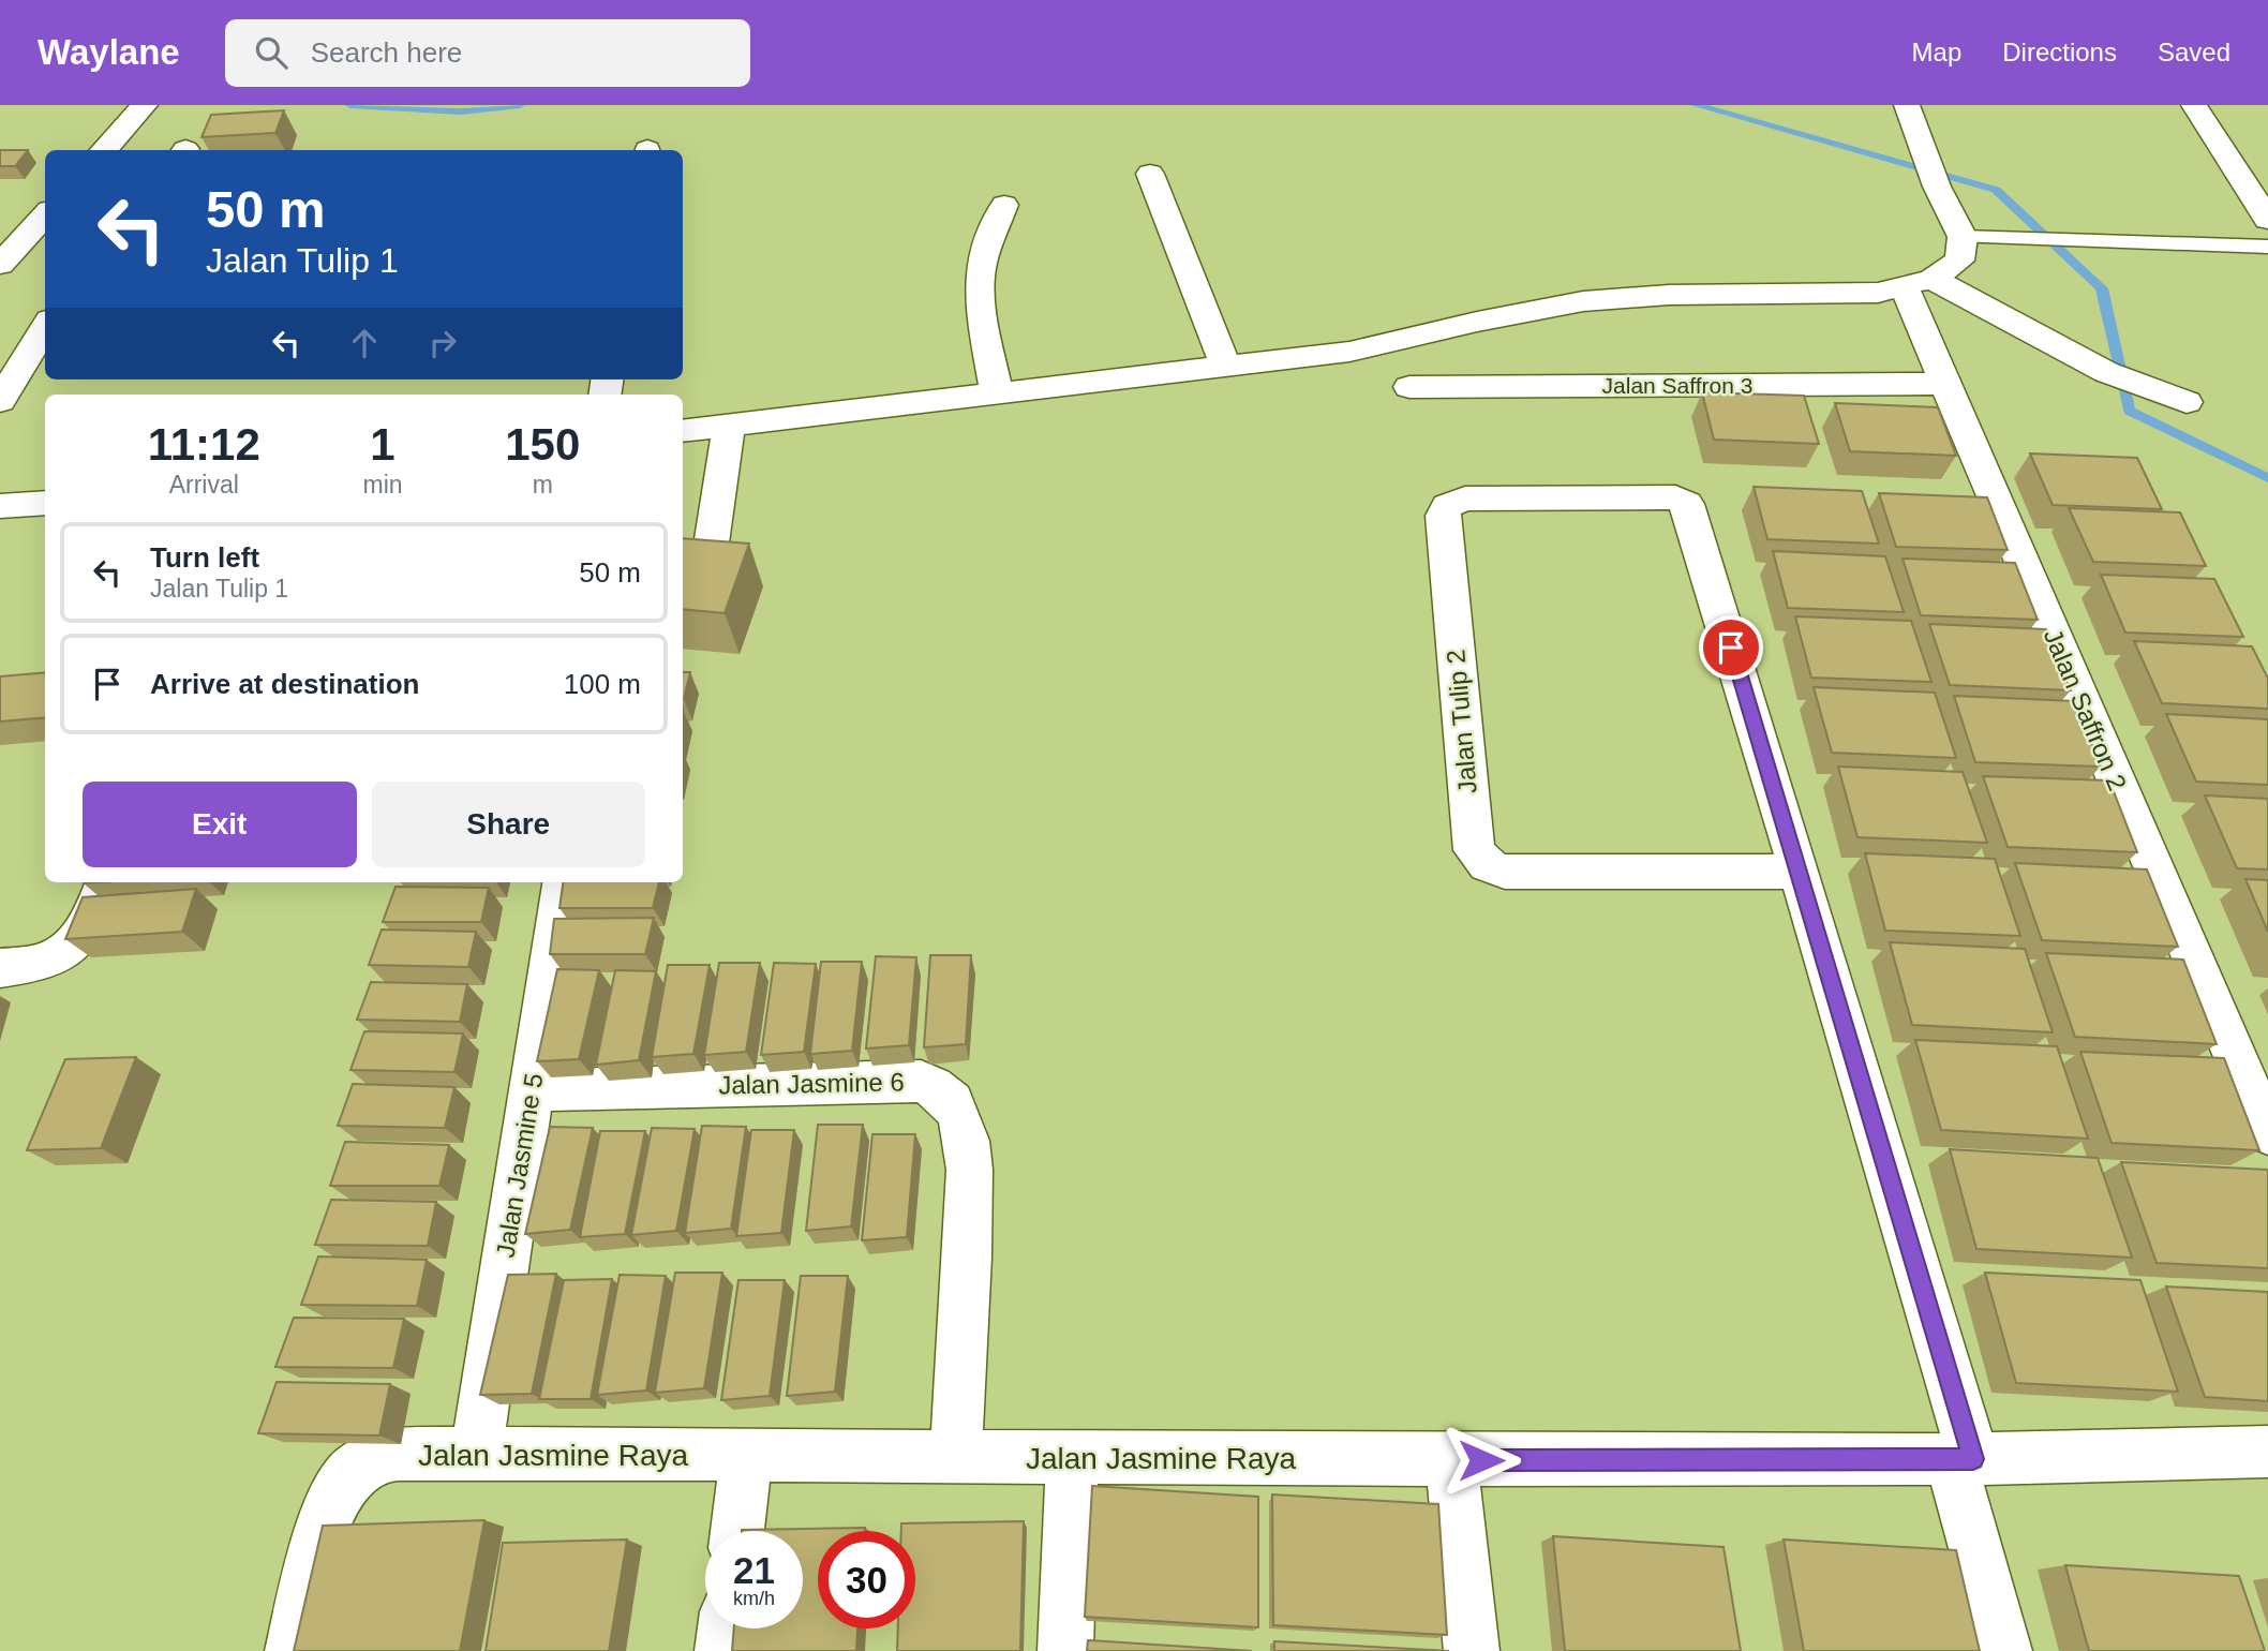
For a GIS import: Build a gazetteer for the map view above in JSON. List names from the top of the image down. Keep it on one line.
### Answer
{"streets":{"street":["Jalan Saffron 3","Jalan Saffron 2","Jalan Tulip 2","Jalan Jasmine 6","Jalan Jasmine 5","Jalan Jasmine Raya"]},"crossings":[["Jalan Saffron 3","Jalan Saffron 2"],["Jalan Jasmine 6","Jalan Jasmine 5"],["Jalan Jasmine 6","Jalan Jasmine Raya"],["Jalan Jasmine 5","Jalan Jasmine Raya"]],"page":{"header":"Waylane","search":"Search here","nav":["Map","Directions","Saved"],"turn":["50 m","Jalan Tulip 1"],"eta":["11:12","Arrival","1","min","150","m"],"list":[{"name":"Turn left","note":"Jalan Tulip 1","value":"50 m"},{"name":"Arrive at destination","value":"100 m"}],"buttons":["Exit","Share"],"speed":"21 km/h","limit":"30"}}
